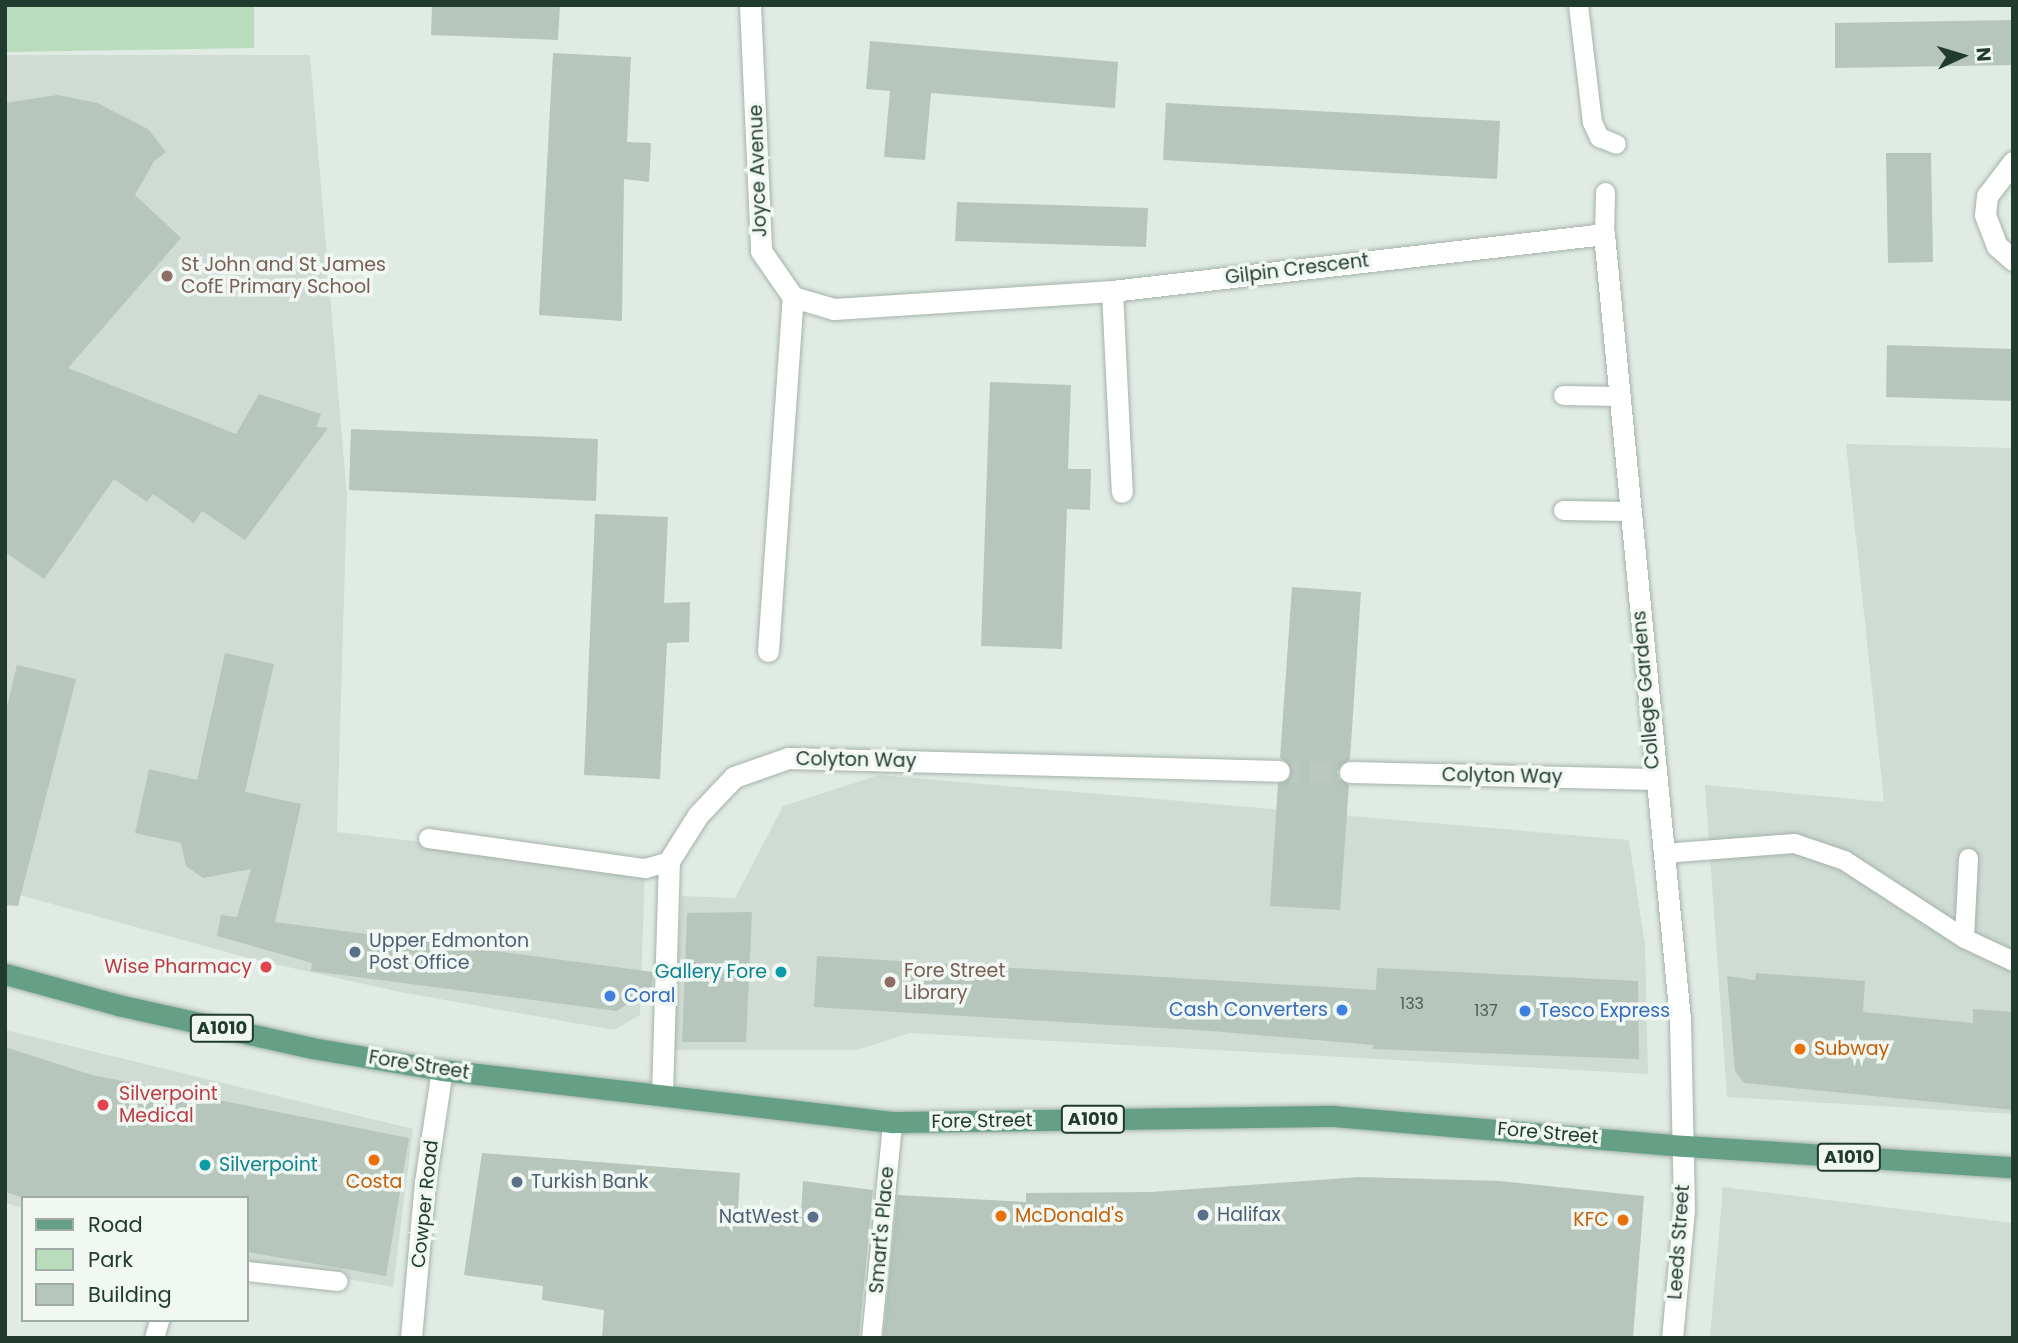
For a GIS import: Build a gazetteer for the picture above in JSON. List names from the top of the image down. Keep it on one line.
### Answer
{"streets":{"main road":["A1010","Fore Street"],"street":["Joyce Avenue","Gilpin Crescent","College Gardens","Colyton Way","Cowper Road","Leeds Street"],"lane":["Smart's Place"]},"crossings":[["Joyce Avenue","Gilpin Crescent"],["Gilpin Crescent","College Gardens"],["College Gardens","Colyton Way"],["College Gardens","Fore Street"],["College Gardens","Leeds Street"],["Fore Street","Cowper Road"],["Fore Street","Smart's Place"],["Fore Street","Leeds Street"]],"places":["St John and St James CofE Primary School","Upper Edmonton Post Office","Wise Pharmacy","Gallery Fore","Fore Street Library","Coral","Cash Converters","Tesco Express","Subway","Silverpoint Medical","Costa","Silverpoint","Turkish Bank","Halifax","McDonald's","NatWest","KFC"],"house_numbers":["133","137"],"legend":["Road","Park","Building"],"north":"right"}
